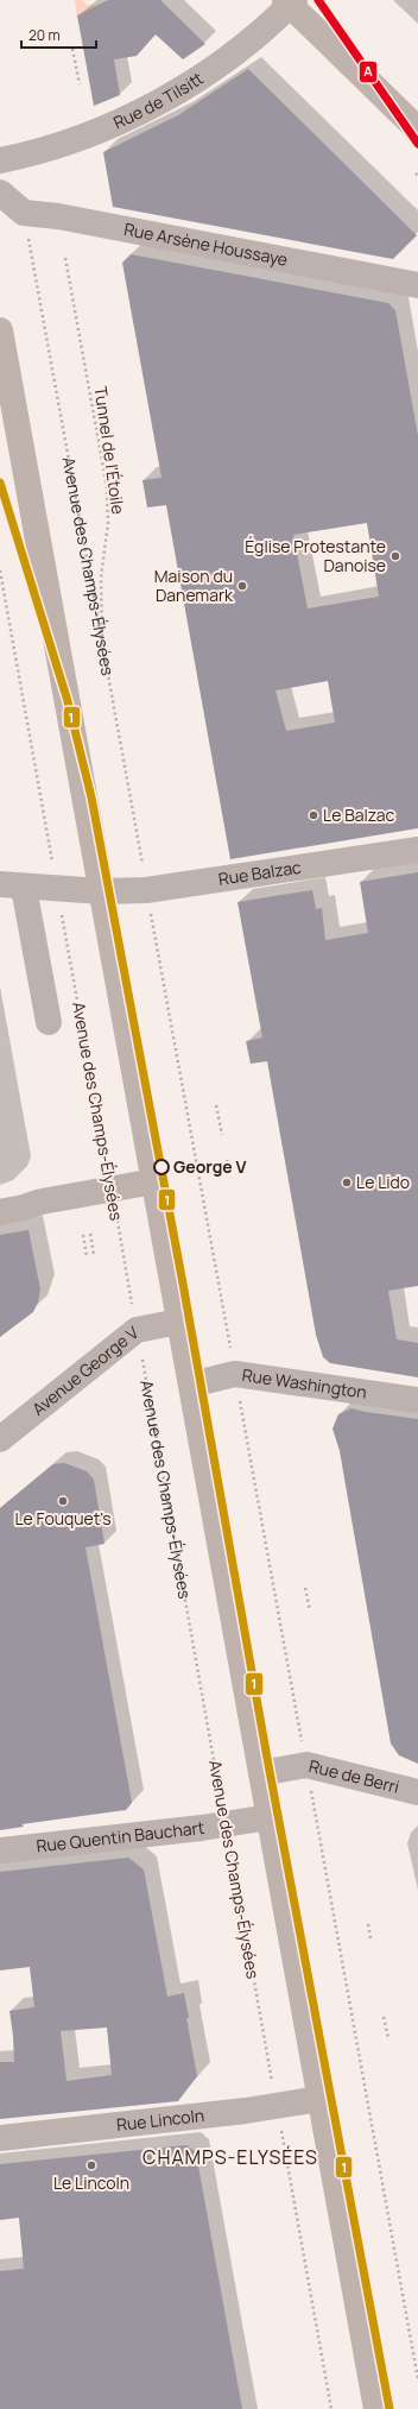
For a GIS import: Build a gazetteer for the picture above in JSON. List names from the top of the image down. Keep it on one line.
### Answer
{"streets":{"street":["Rue de Tilsitt","Rue Arsène Houssaye","Rue Balzac","Avenue George V","Rue Washington","Rue de Berri","Rue Quentin Bauchart","Rue Lincoln"],"path":["Tunnel de l'Étoile","Avenue des Champs-Élysées"]},"crossings":[["Tunnel de l'Étoile","Avenue des Champs-Élysées"],["Avenue des Champs-Élysées","Rue Balzac"],["Avenue des Champs-Élysées","Avenue George V"],["Avenue des Champs-Élysées","Rue Quentin Bauchart"],["Avenue des Champs-Élysées","Rue Lincoln"]],"districts":["CHAMPS-ELYSÉES"],"places":["Église Protestante Danoise","Maison du Danemark","Le Balzac","George V","Le Lido","Le Fouquet's","Le Lincoln"],"lines":["transit line A","transit line 1"],"scale_bar":"20 m"}
